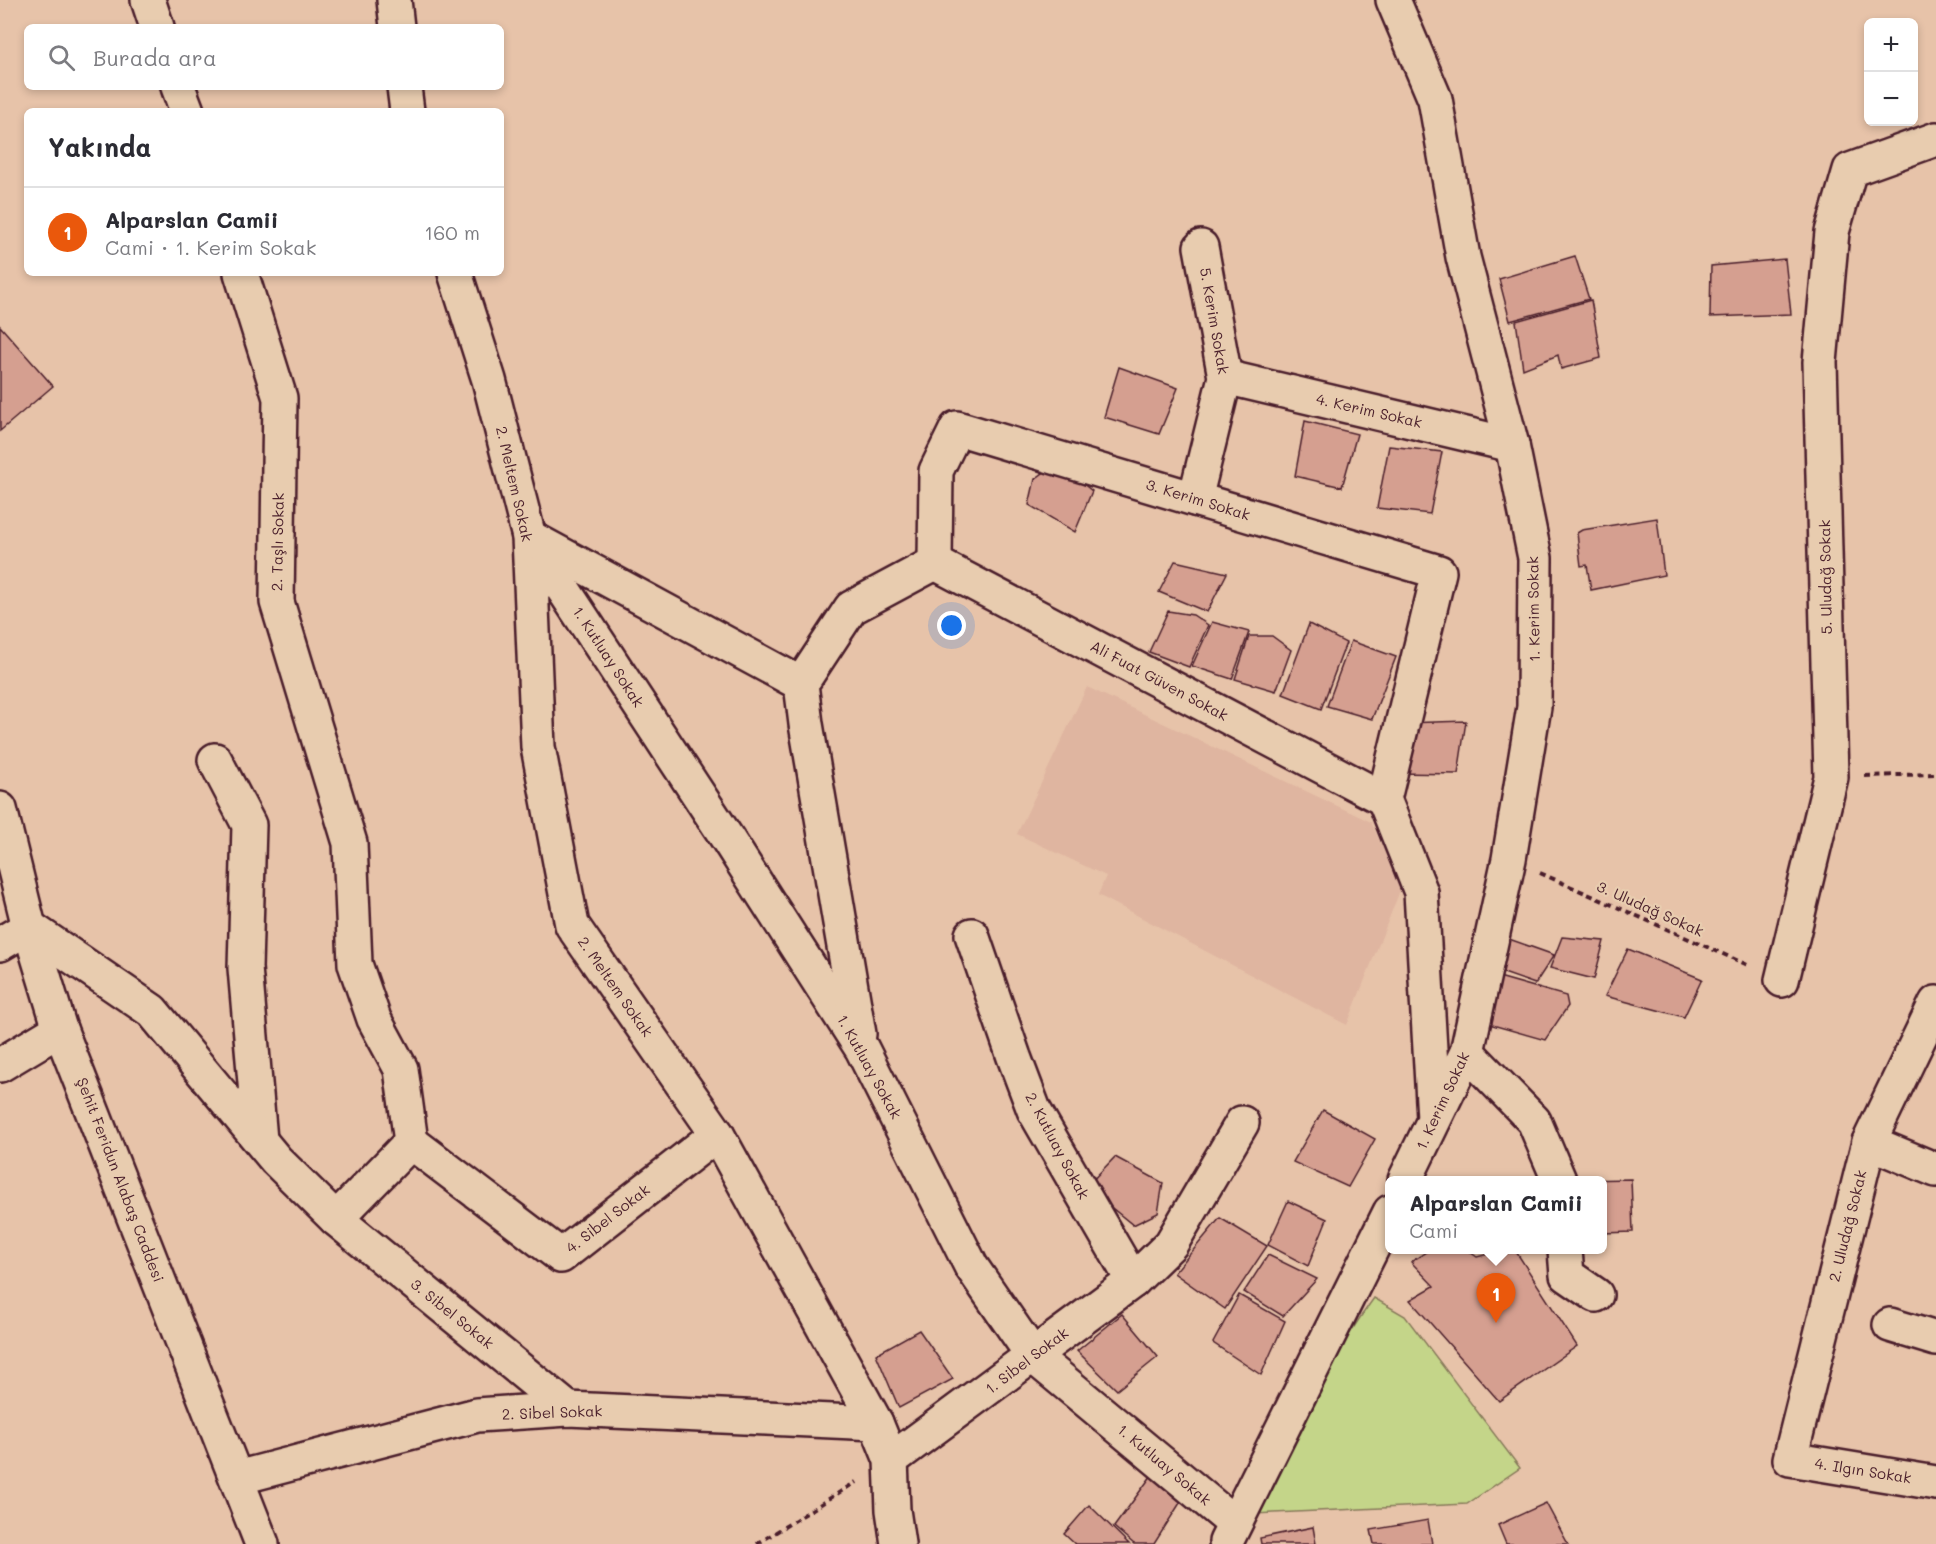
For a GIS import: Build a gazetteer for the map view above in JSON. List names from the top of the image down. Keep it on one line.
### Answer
{"streets":{"street":["5. Kerim Sokak","4. Kerim Sokak","2. Meltem Sokak","3. Kerim Sokak","2. Taşlı Sokak","5. Uludağ Sokak","1. Kerim Sokak","1. Kutluay Sokak","Ali Fuat Güven Sokak","2. Kutluay Sokak","Şehit Feridun Alabaş Caddesi","4. Sibel Sokak","2. Uludağ Sokak","3. Sibel Sokak","1. Sibel Sokak","2. Sibel Sokak","4. Ilgın Sokak"],"path":["3. Uludağ Sokak"]},"crossings":[["5. Kerim Sokak","4. Kerim Sokak"],["5. Kerim Sokak","3. Kerim Sokak"],["4. Kerim Sokak","1. Kerim Sokak"],["2. Meltem Sokak","1. Kutluay Sokak"],["2. Meltem Sokak","4. Sibel Sokak"],["2. Meltem Sokak","1. Sibel Sokak"],["2. Meltem Sokak","2. Sibel Sokak"],["3. Kerim Sokak","Ali Fuat Güven Sokak"],["2. Taşlı Sokak","4. Sibel Sokak"],["5. Uludağ Sokak","3. Uludağ Sokak"],["1. Kerim Sokak","3. Uludağ Sokak"],["1. Kutluay Sokak","1. Sibel Sokak"],["2. Kutluay Sokak","1. Sibel Sokak"],["Şehit Feridun Alabaş Caddesi","3. Sibel Sokak"],["Şehit Feridun Alabaş Caddesi","2. Sibel Sokak"],["2. Uludağ Sokak","4. Ilgın Sokak"],["3. Sibel Sokak","2. Sibel Sokak"]],"page":{"map_buttons":["+","−"],"search":"Burada ara","heading":"Yakında","list":[{"mark":"1","name":"Alparslan Camii","note":"Cami · 1. Kerim Sokak","value":"160 m"}],"popup":["Alparslan Camii","Cami"],"pins":"1"}}
